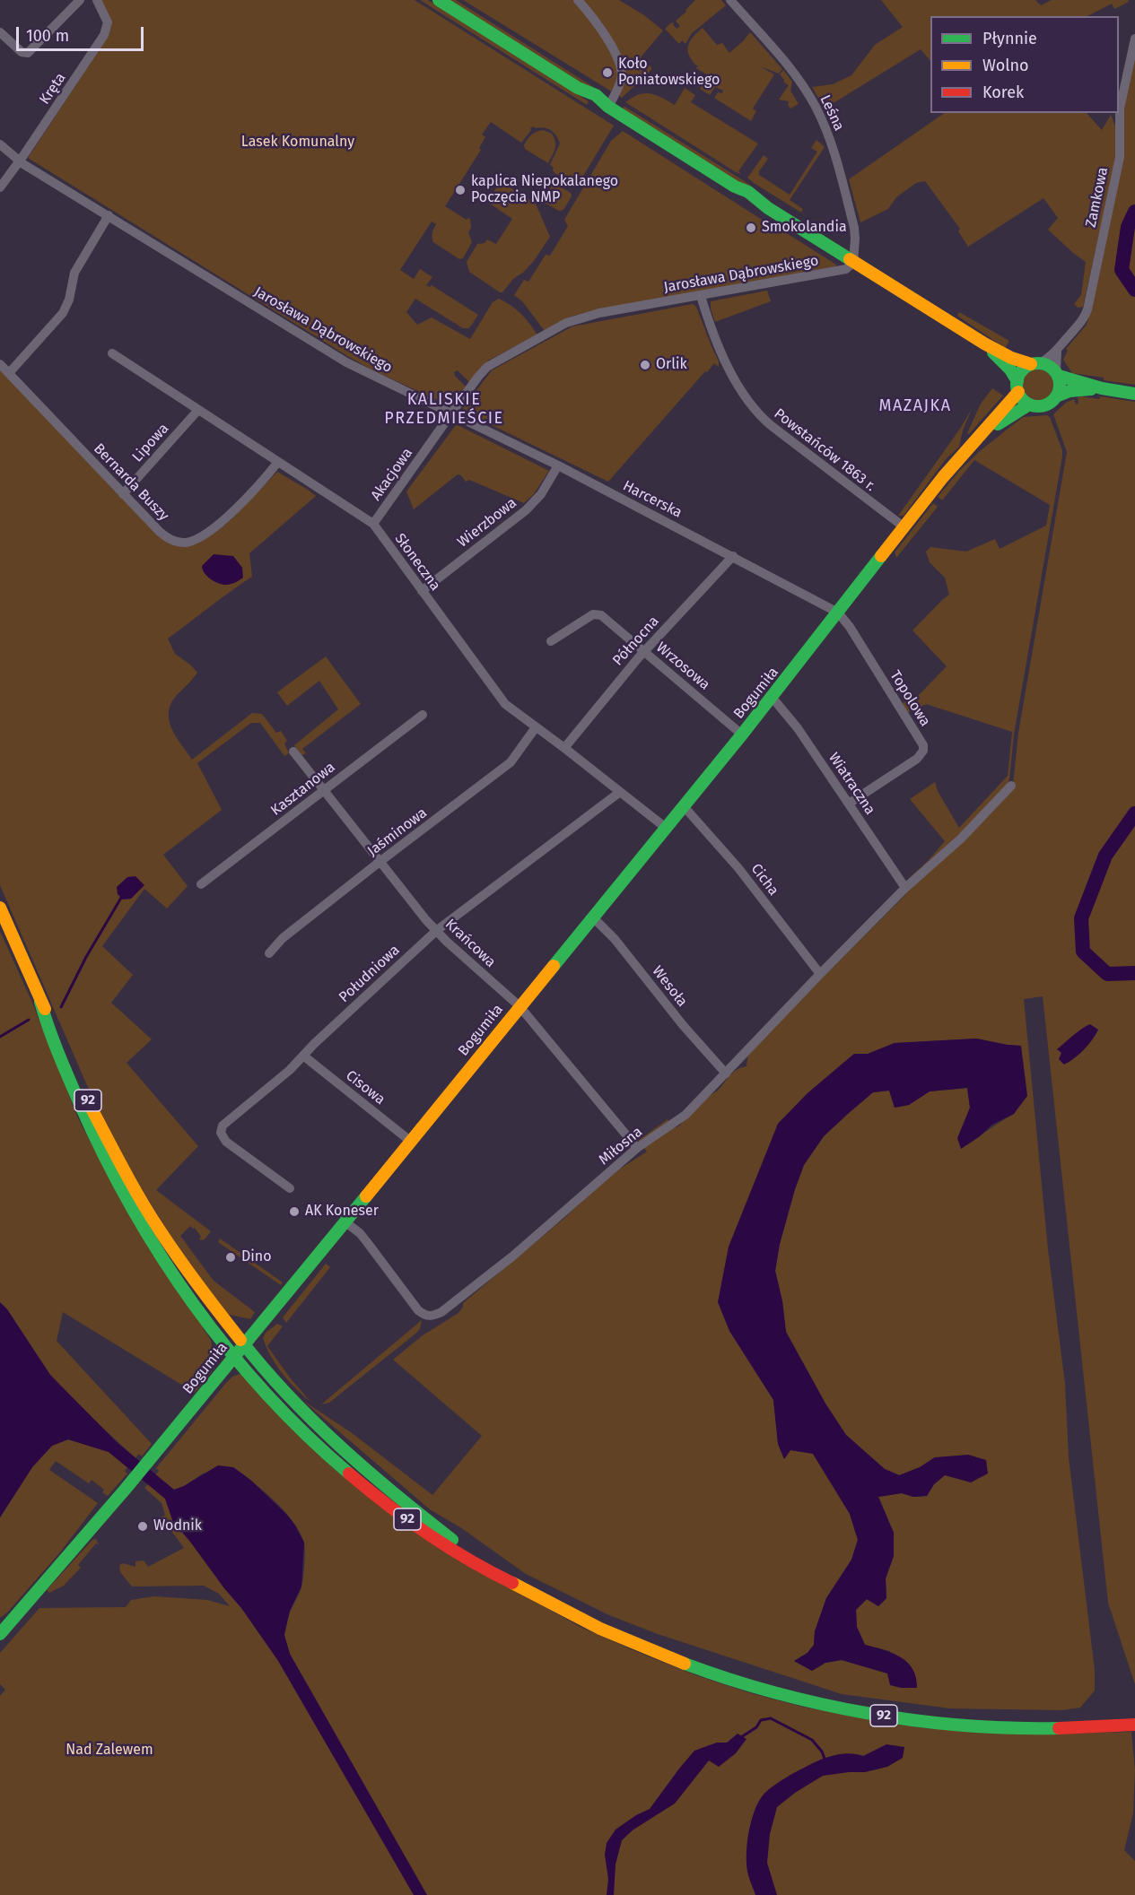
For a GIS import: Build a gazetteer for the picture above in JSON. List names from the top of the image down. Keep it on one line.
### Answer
{"streets":{"main road":["Bogumiła","92"],"street":["Kręta","Leśna","Zamkowa","Jarosława Dąbrowskiego","Lipowa","Powstańców 1863 r.","Akacjowa","Bernarda Buszy","Harcerska","Wierzbowa","Słoneczna","Północna","Wrzosowa","Topolowa","Wiatraczna","Kasztanowa","Jaśminowa","Cicha","Krańcowa","Południowa","Wesoła","Cisowa","Miłosna"]},"crossings":[["Kręta","Jarosława Dąbrowskiego"],["Leśna","Jarosława Dąbrowskiego"],["Zamkowa","Bogumiła"],["Jarosława Dąbrowskiego","Powstańców 1863 r."],["Jarosława Dąbrowskiego","Akacjowa"],["Jarosława Dąbrowskiego","Harcerska"],["Lipowa","Bernarda Buszy"],["Lipowa","Słoneczna"],["Powstańców 1863 r.","Bogumiła"],["Akacjowa","Harcerska"],["Akacjowa","Słoneczna"],["Bernarda Buszy","Słoneczna"],["Harcerska","Wierzbowa"],["Harcerska","Północna"],["Harcerska","Bogumiła"],["Harcerska","Topolowa"],["Wierzbowa","Słoneczna"],["Słoneczna","Północna"],["Słoneczna","Bogumiła"],["Słoneczna","Jaśminowa"],["Słoneczna","Południowa"],["Północna","Wrzosowa"],["Wrzosowa","Bogumiła"],["Bogumiła","Topolowa"],["Bogumiła","Wiatraczna"],["Bogumiła","Cicha"],["Bogumiła","Krańcowa"],["Bogumiła","Wesoła"],["Bogumiła","Cisowa"],["Bogumiła","92"],["Bogumiła","Miłosna"],["Topolowa","Wiatraczna"],["Wiatraczna","Miłosna"],["Kasztanowa","Krańcowa"],["Jaśminowa","Krańcowa"],["Cicha","Miłosna"],["Krańcowa","Południowa"],["Krańcowa","Miłosna"],["Południowa","Cisowa"],["Wesoła","Miłosna"]],"districts":["KALISKIE PRZEDMIEŚCIE","MAZAJKA"],"parks":["Lasek Komunalny","Nad Zalewem"],"places":["Koło Poniatowskiego","kaplica Niepokalanego Poczęcia NMP","Smokolandia","Orlik","AK Koneser","Dino","Wodnik"],"legend":["Płynnie","Wolno","Korek"],"scale_bar":"100 m"}
